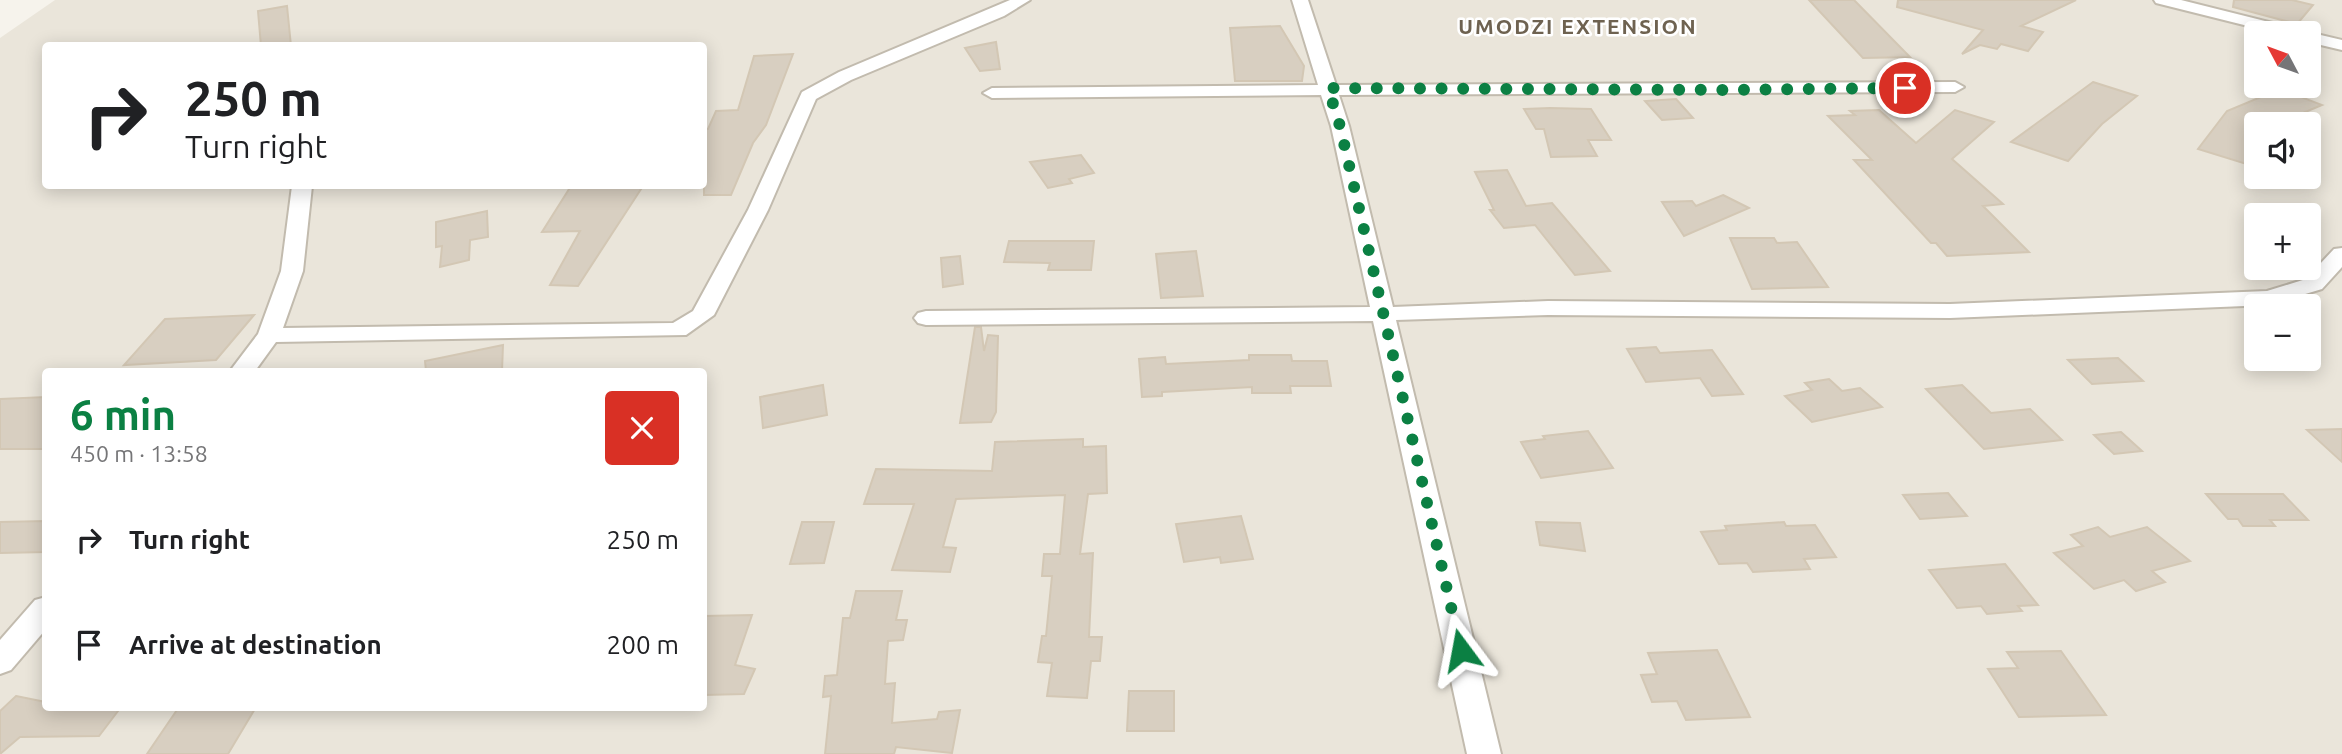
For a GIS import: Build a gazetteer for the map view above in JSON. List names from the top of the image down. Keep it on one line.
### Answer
{"districts":["UMODZI EXTENSION"],"north":"top left","page":{"map_buttons":["+","−"],"turn":["250 m","Turn right"],"heading":["6 min","450 m · 13:58"],"list":[{"name":"Turn right","value":"250 m"},{"name":"Arrive at destination","value":"200 m"}]}}
